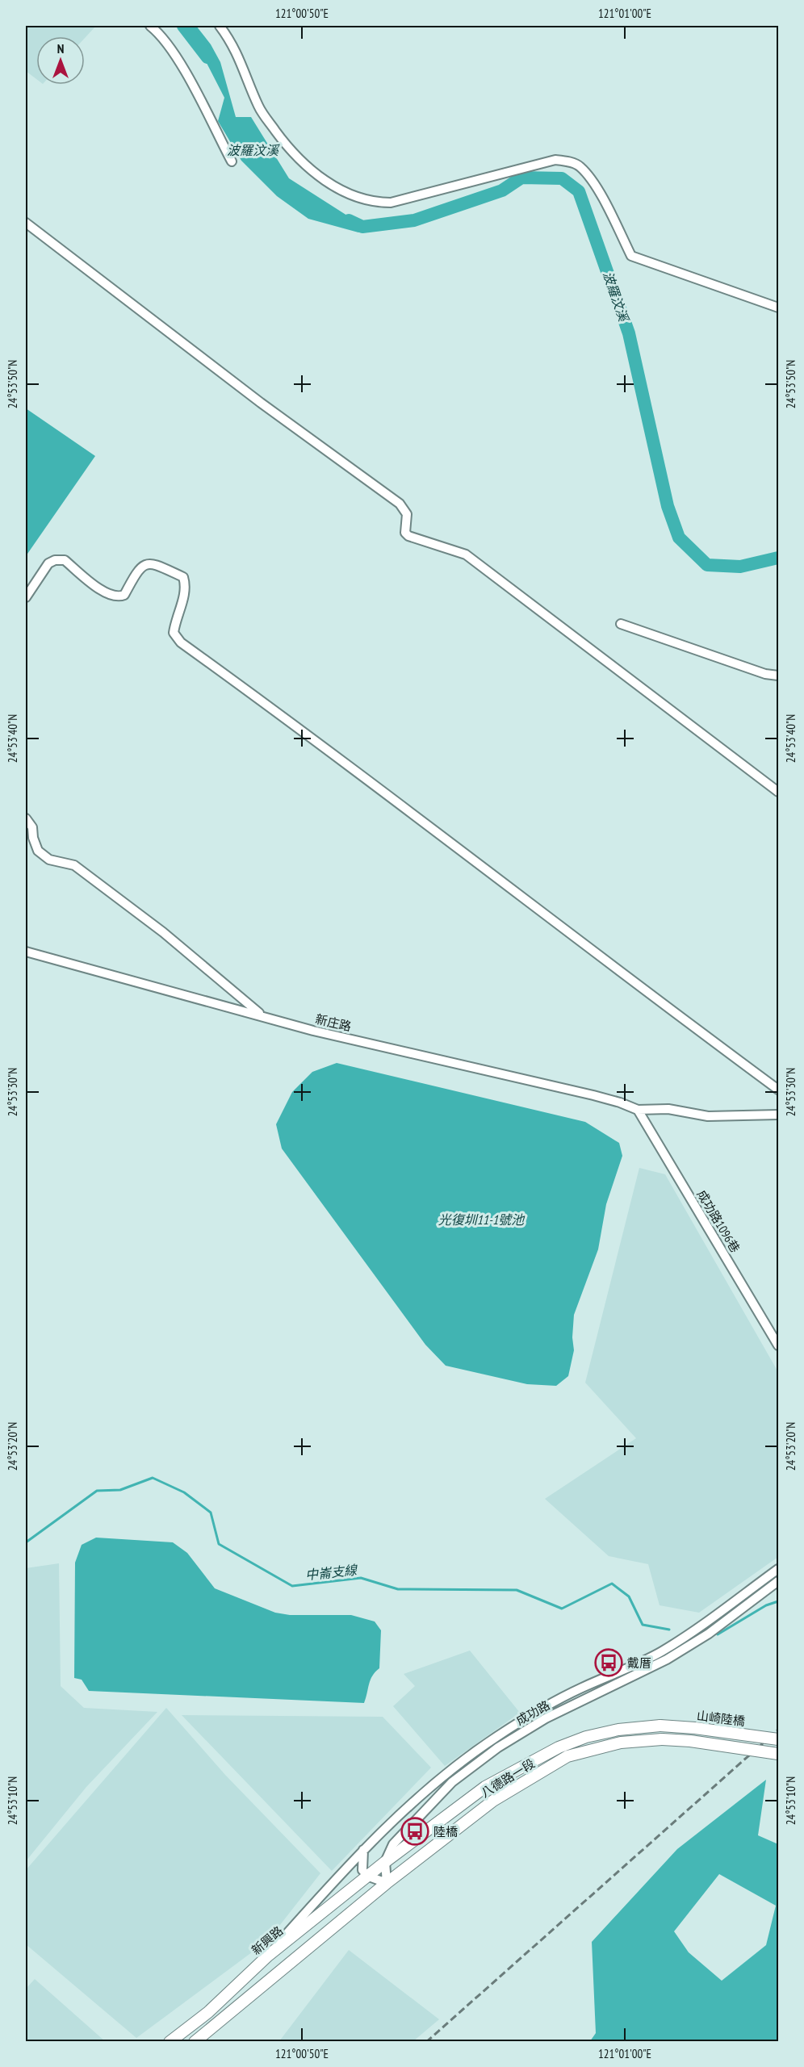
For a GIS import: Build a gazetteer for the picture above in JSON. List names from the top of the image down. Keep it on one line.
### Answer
{"streets":{"main road":["山崎陸橋","八德路一段","新興路"],"street":["新庄路","成功路1096巷","成功路"]},"crossings":[["新庄路","成功路1096巷"],["成功路","八德路一段"],["成功路","新興路"],["山崎陸橋","八德路一段"],["八德路一段","新興路"]],"water":["波羅汶溪","光復圳11-1號池","中崙支線"],"places":{"bus stop":["戴厝","陸橋"]},"north":"top","coordinates":["121°00'50\"E","121°01'00\"E","24°53'50\"N","24°53'40\"N","24°53'30\"N","24°53'20\"N","24°53'10\"N"]}
